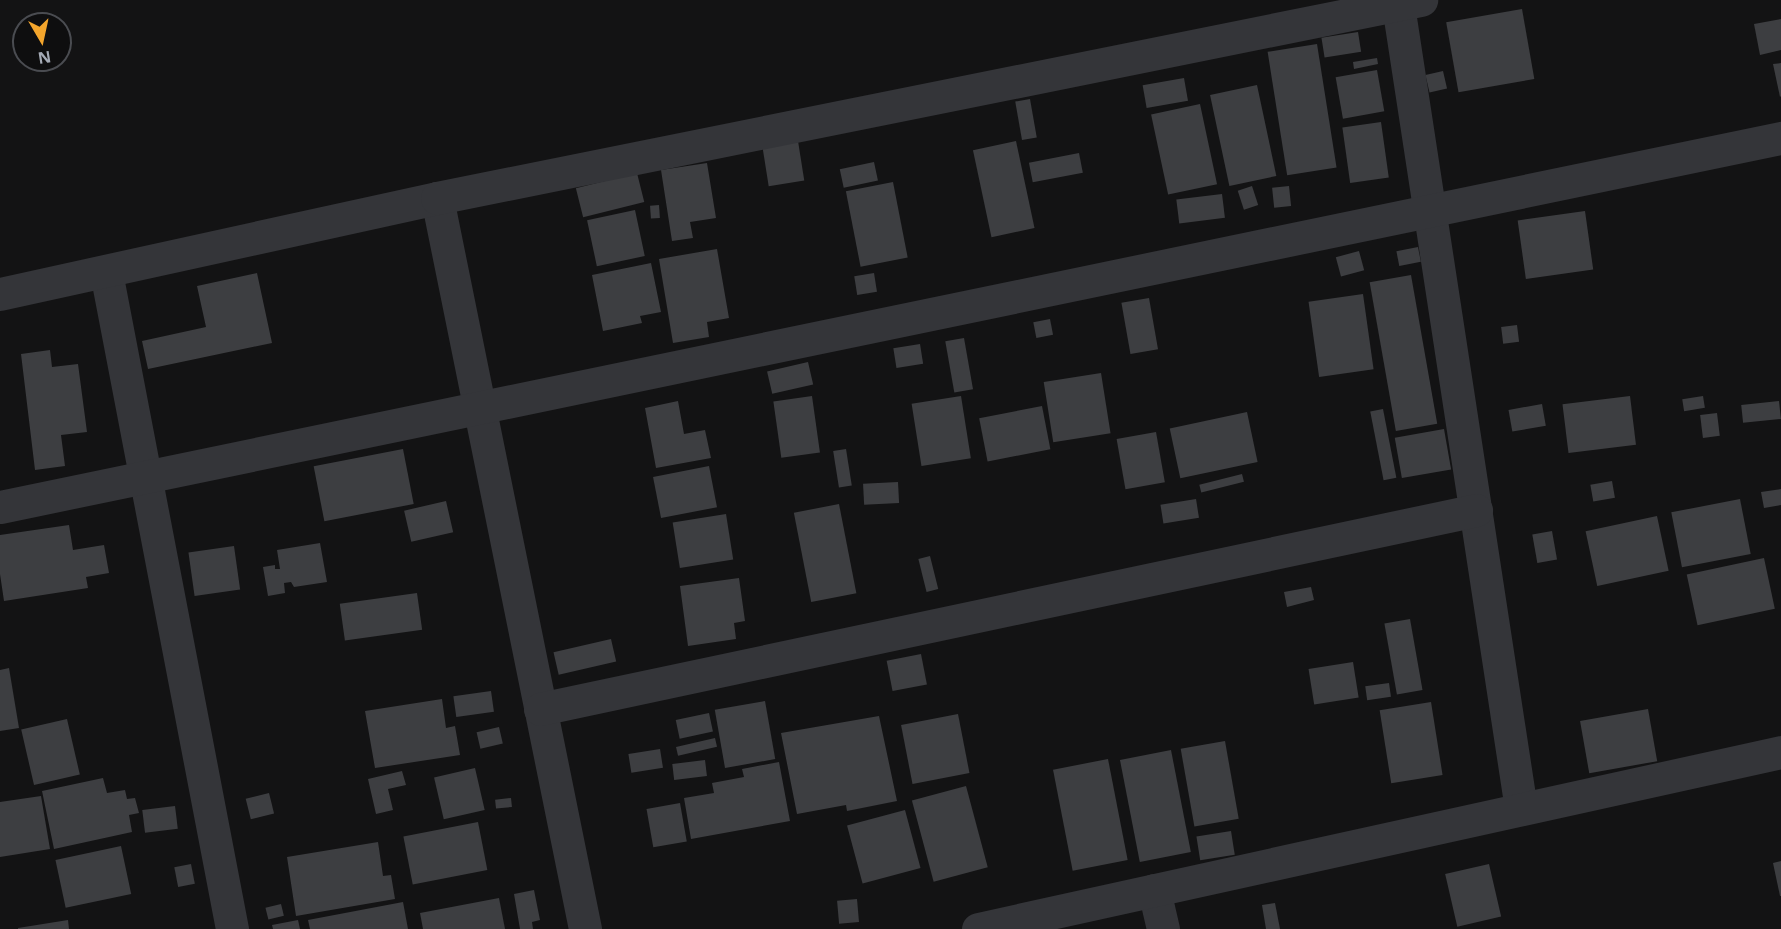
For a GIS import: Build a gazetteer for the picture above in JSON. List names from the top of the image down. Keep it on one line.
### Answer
{"north":"bottom"}
